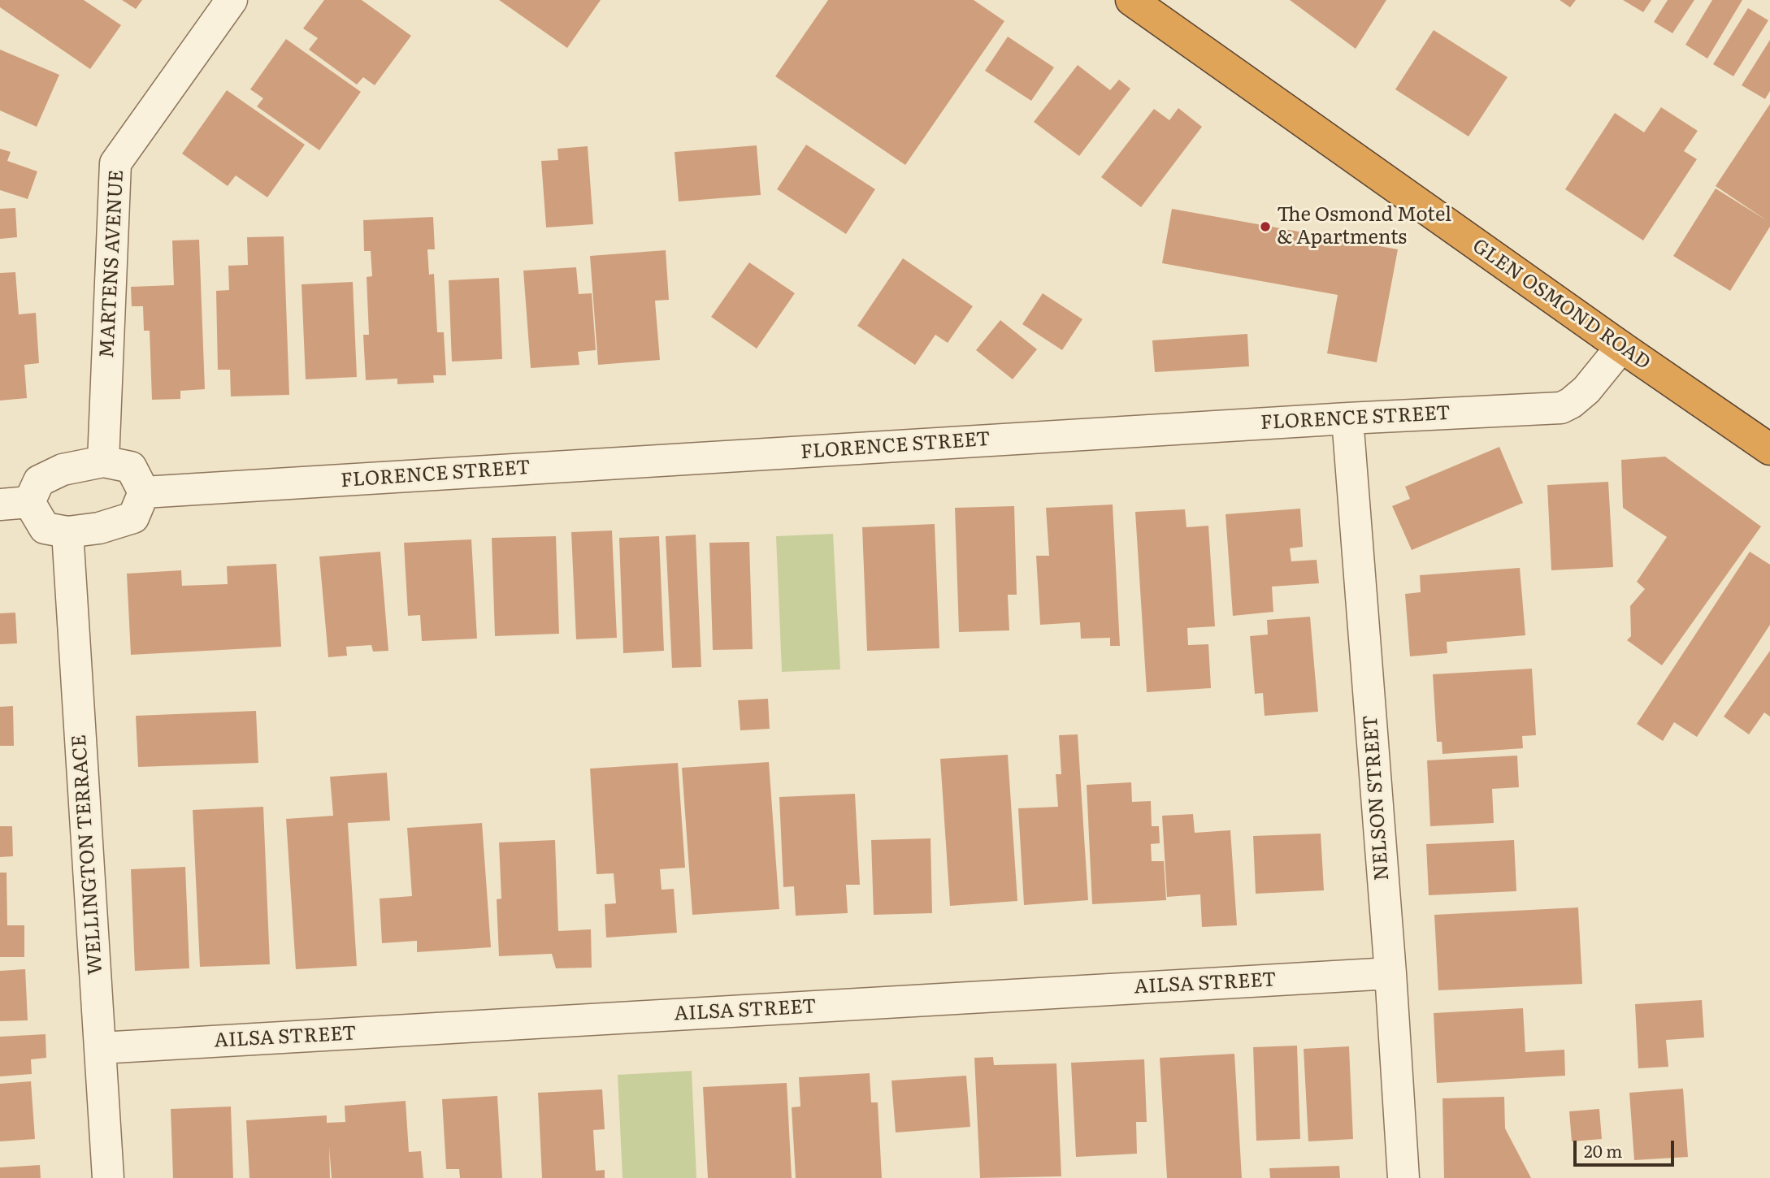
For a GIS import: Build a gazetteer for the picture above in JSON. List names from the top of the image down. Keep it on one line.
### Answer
{"streets":{"highway":["GLEN OSMOND ROAD"],"street":["MARTENS AVENUE","FLORENCE STREET","NELSON STREET","WELLINGTON TERRACE","AILSA STREET"]},"crossings":[["GLEN OSMOND ROAD","FLORENCE STREET"],["FLORENCE STREET","NELSON STREET"],["NELSON STREET","AILSA STREET"],["WELLINGTON TERRACE","AILSA STREET"]],"places":["The Osmond Motel & Apartments"],"scale_bar":"20 m"}
